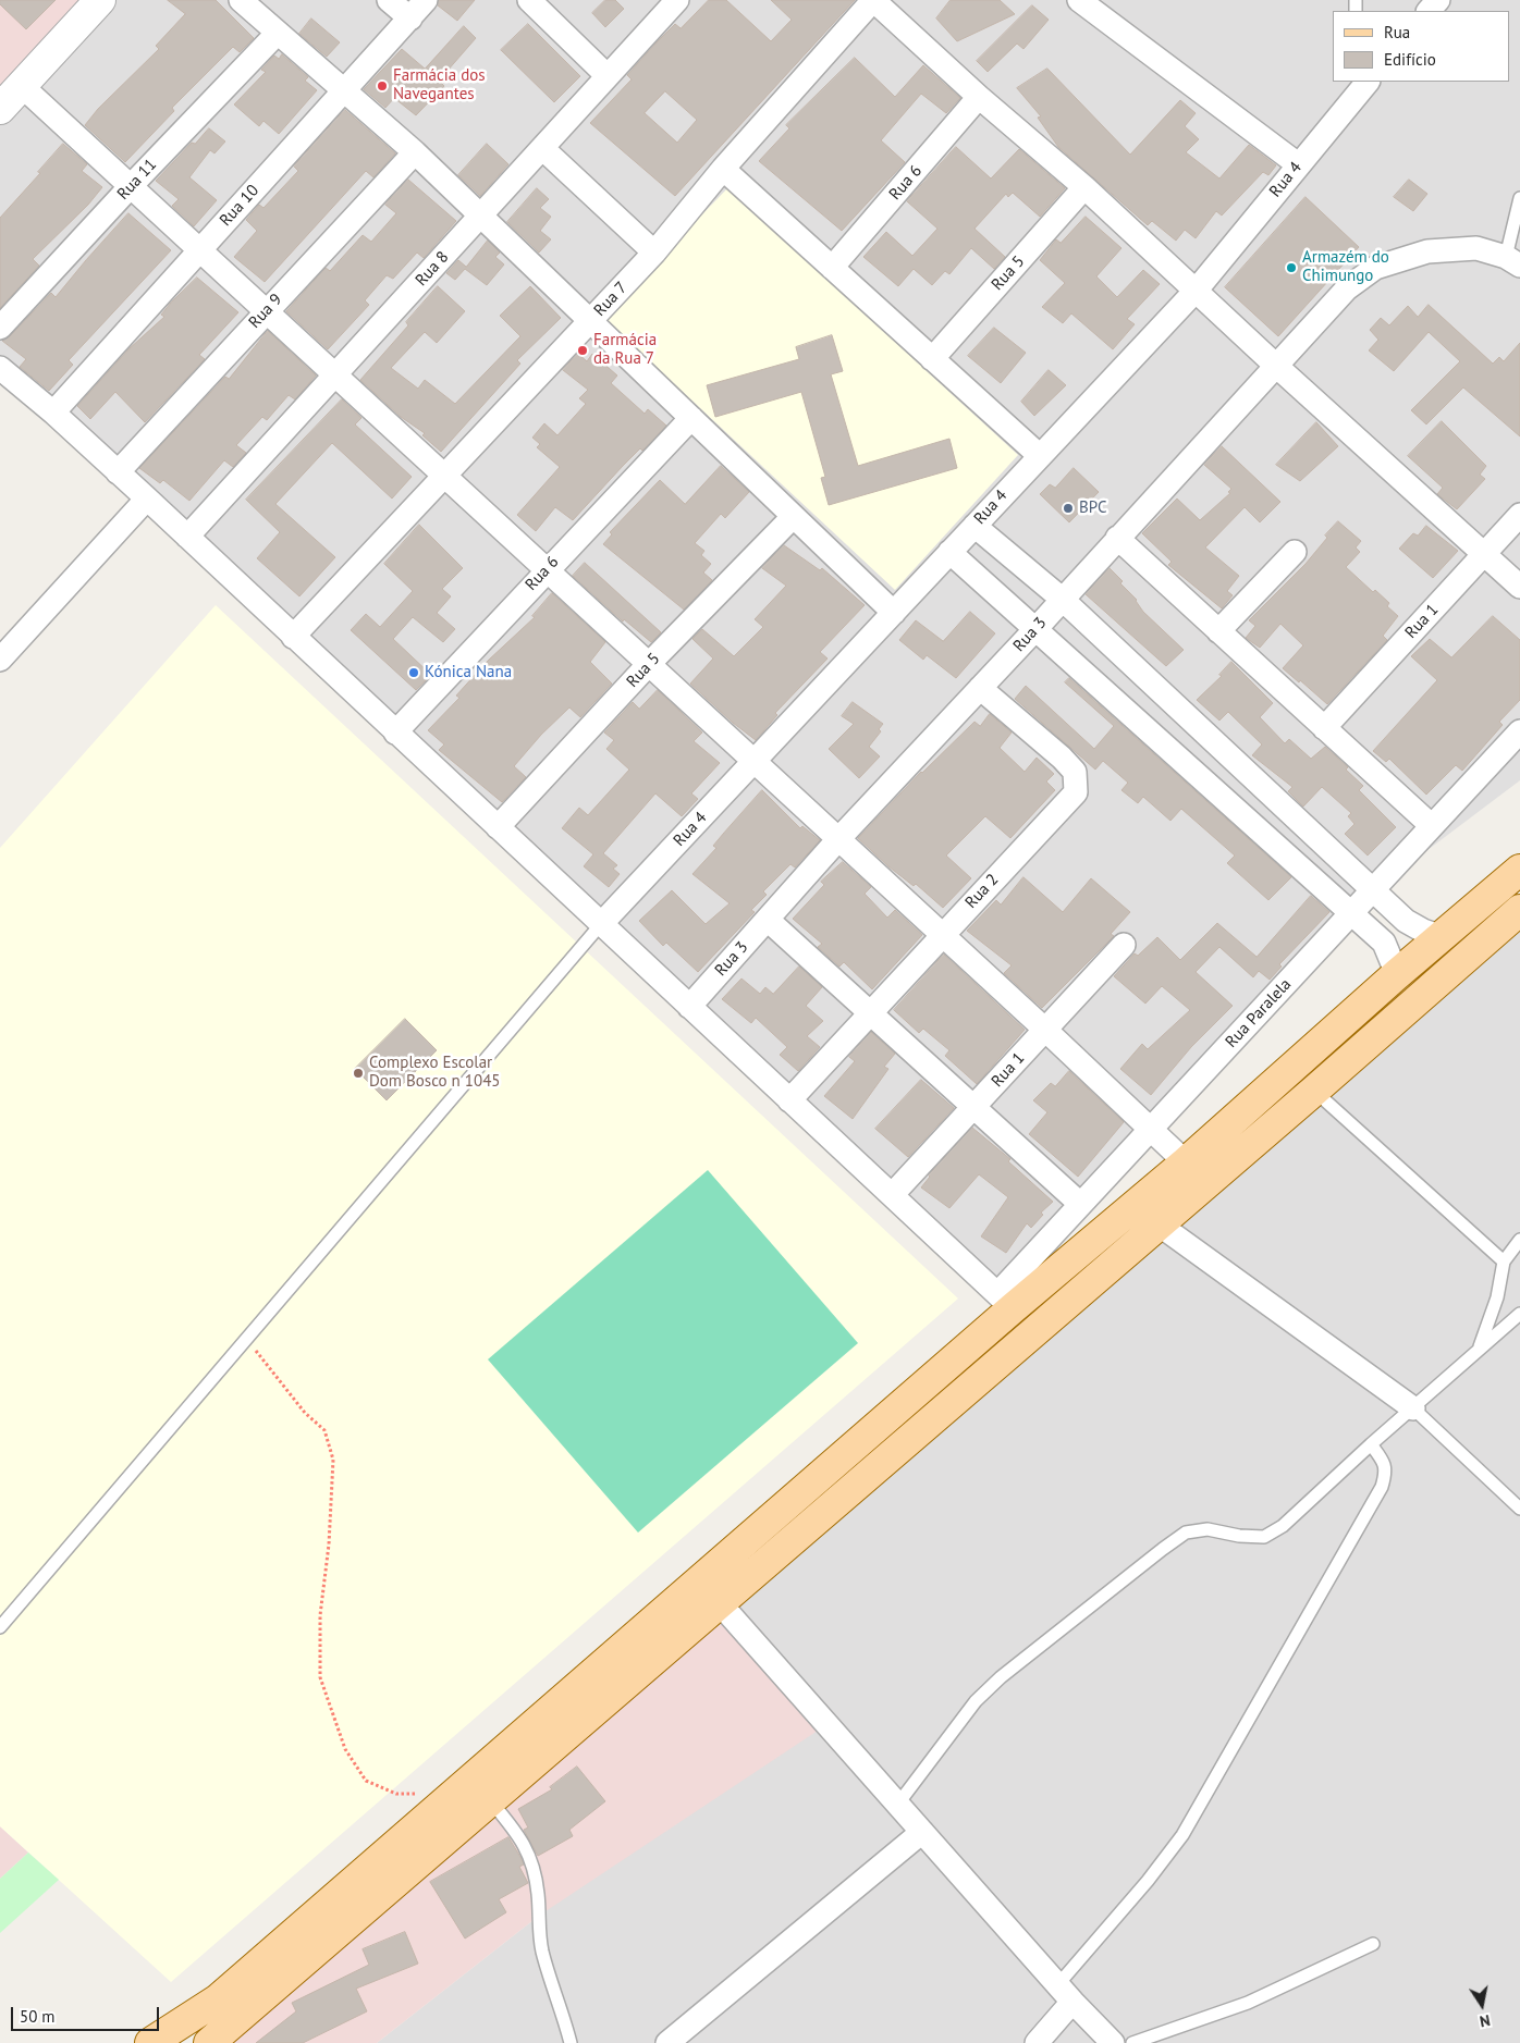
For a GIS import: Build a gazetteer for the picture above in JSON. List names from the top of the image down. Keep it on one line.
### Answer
{"streets":{"street":["Rua 11","Rua 4","Rua 6","Rua 10","Rua 8","Rua 5","Rua 7","Rua 9","Rua 1","Rua 3","Rua 2","Rua Paralela"]},"crossings":[["Rua 3","Rua 2"]],"places":["Farmácia dos Navegantes","Armazém do Chimungo","Farmácia da Rua 7","BPC","Kónica Nana","Complexo Escolar Dom Bosco n 1045"],"legend":["Rua","Edifício"],"scale_bar":"50 m","north":"bottom"}
